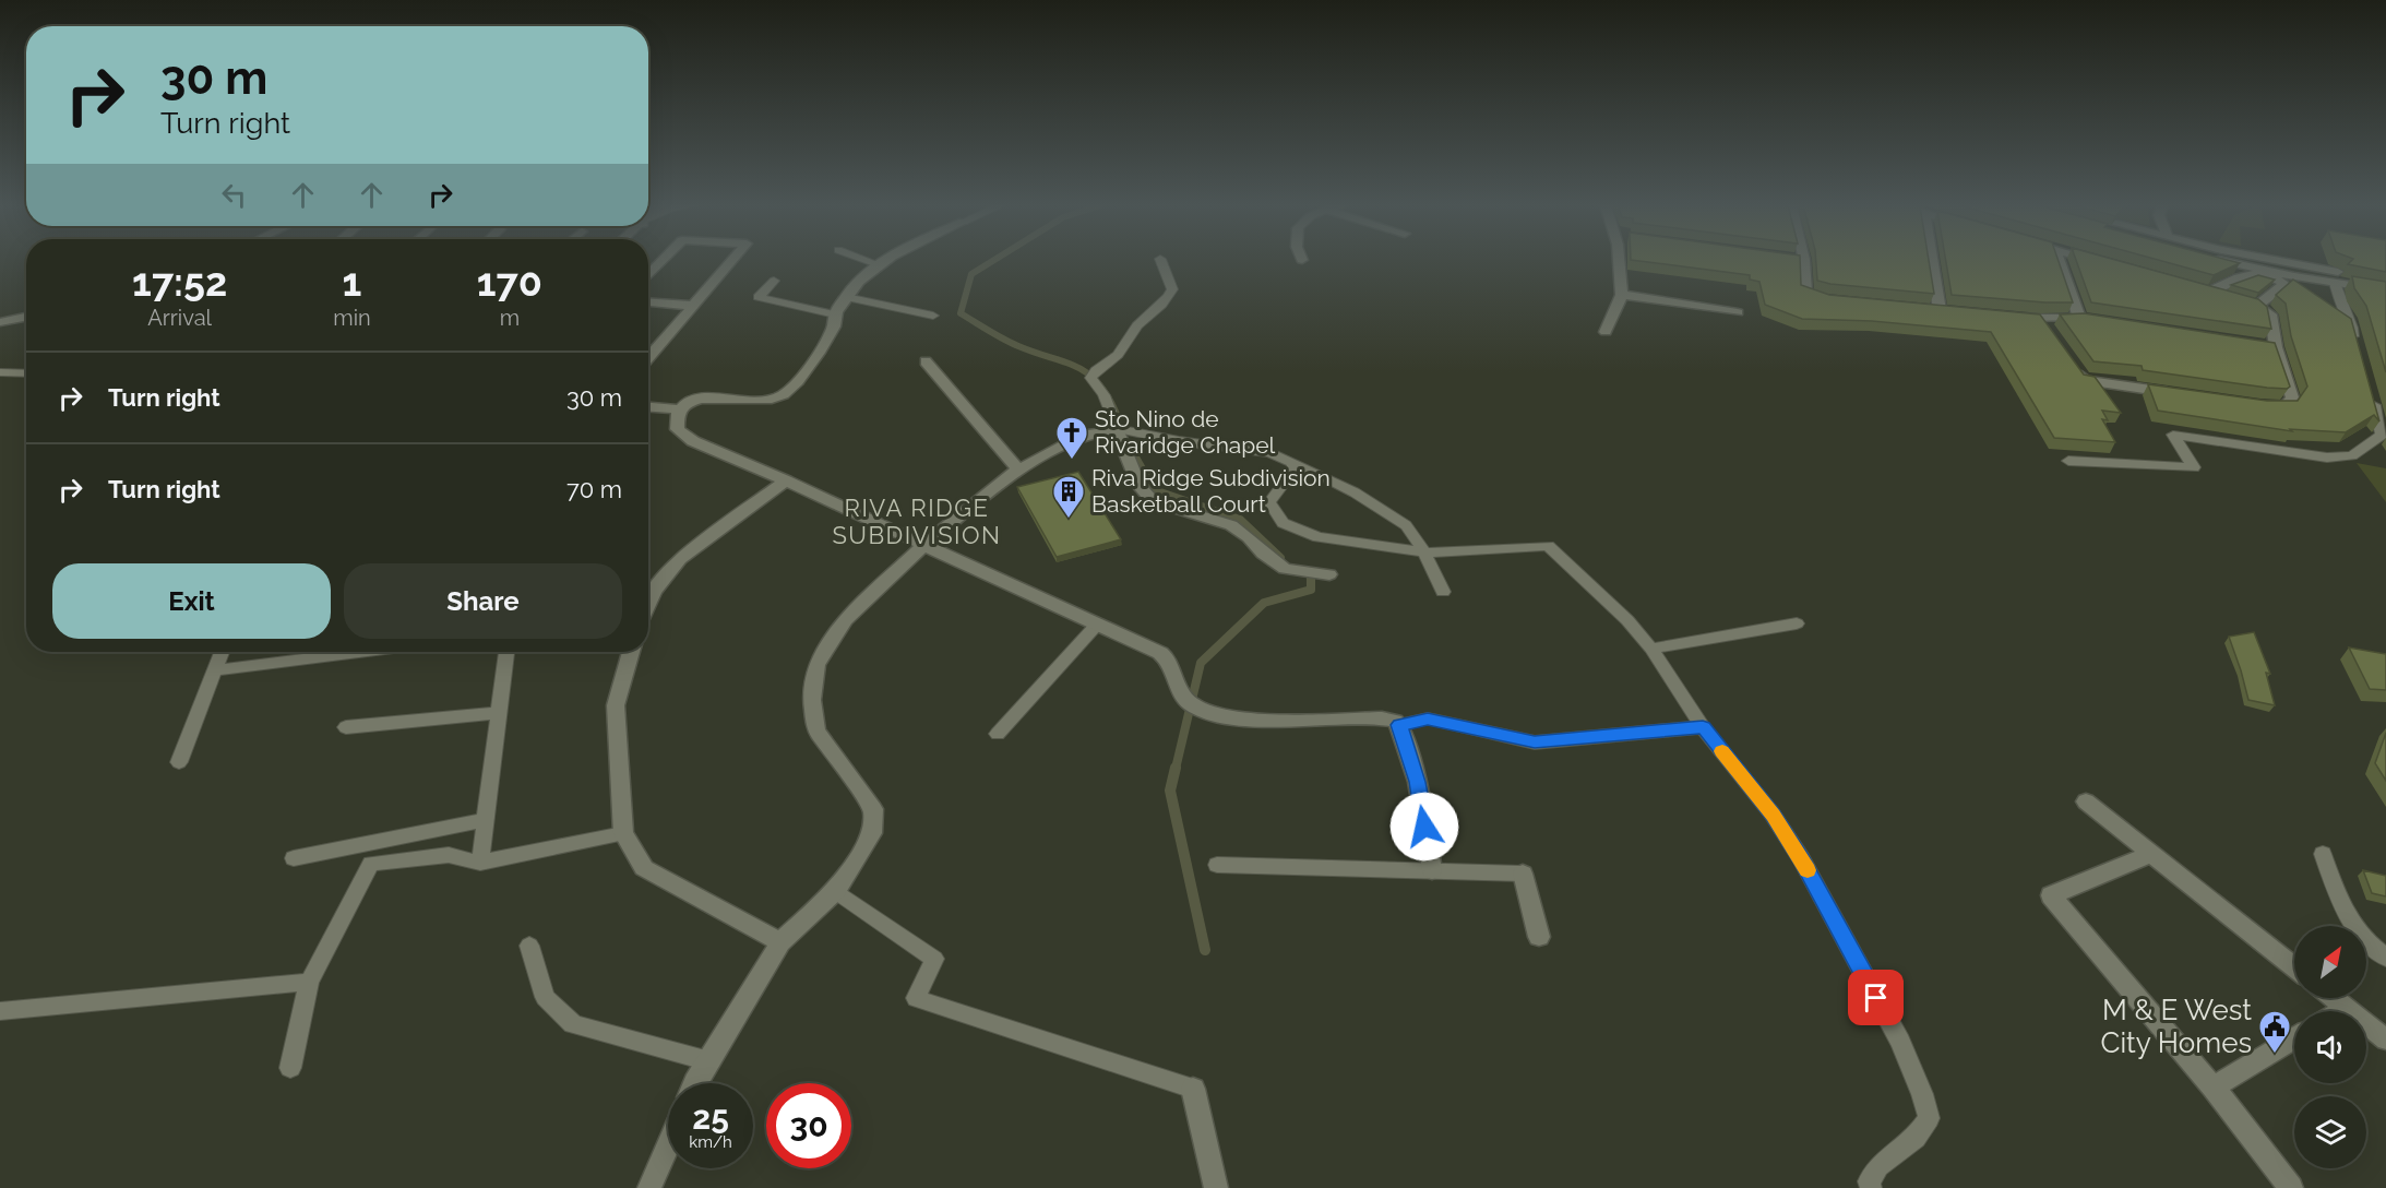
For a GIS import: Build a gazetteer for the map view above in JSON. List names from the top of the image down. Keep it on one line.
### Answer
{"districts":["RIVA RIDGE SUBDIVISION"],"places":{"church":["Sto Nino de Rivaridge Chapel"],"building":["Riva Ridge Subdivision Basketball Court"],"public building":["M & E West City Homes"]},"north":"top right","page":{"turn":["30 m","Turn right"],"eta":["17:52","Arrival","1","min","170","m"],"list":[{"name":"Turn right","value":"30 m"},{"name":"Turn right","value":"70 m"}],"buttons":["Exit","Share"],"speed":"25 km/h","limit":"30"}}
